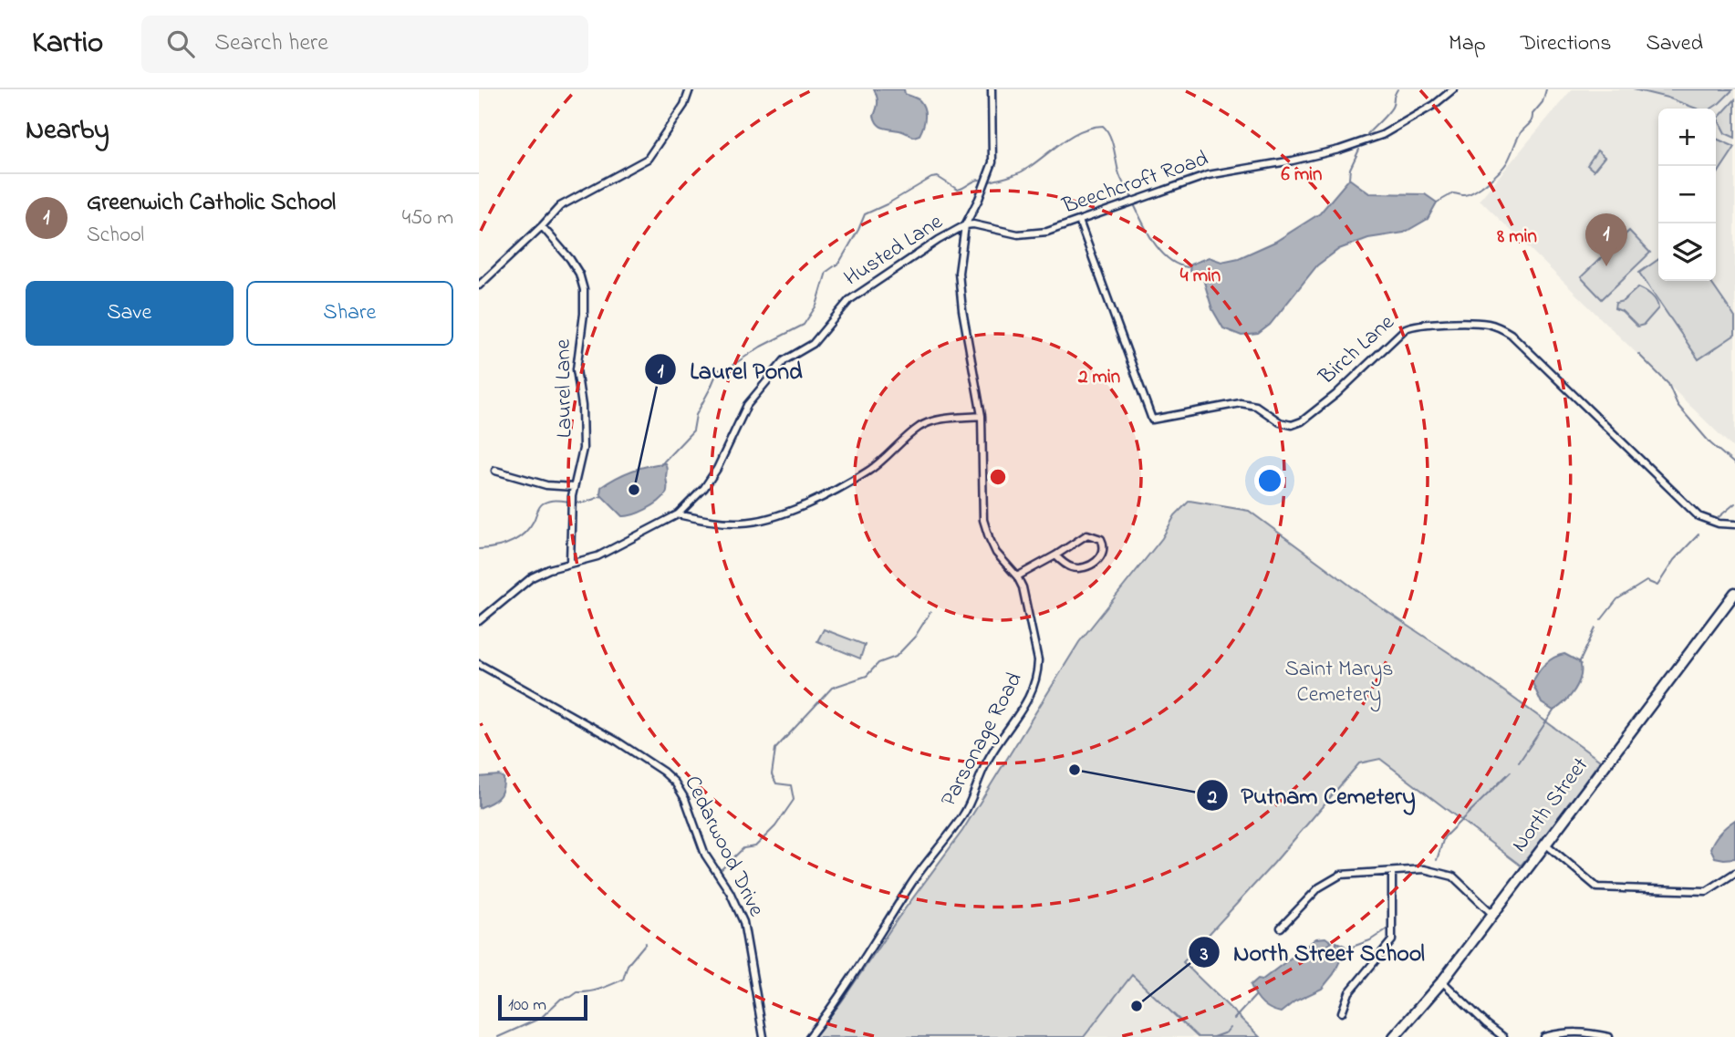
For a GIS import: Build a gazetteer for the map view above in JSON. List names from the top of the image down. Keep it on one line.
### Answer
{"streets":{"main road":["North Street"],"street":["Beechcroft Road","Husted Lane","Birch Lane","Laurel Lane","Parsonage Road","Cedarwood Drive"]},"crossings":[["Beechcroft Road","Husted Lane"],["Beechcroft Road","Birch Lane"],["Beechcroft Road","Parsonage Road"],["Husted Lane","Laurel Lane"],["Husted Lane","Parsonage Road"]],"parks":["Saint Marys Cemetery"],"places":["Laurel Pond","Putnam Cemetery","North Street School"],"scale_bar":"100 m","page":{"header":"Kartio","search":"Search here","nav":["Map","Directions","Saved"],"heading":"Nearby","map_buttons":["+","−"],"list":[{"mark":"1","name":"Greenwich Catholic School","note":"School","value":"450 m"}],"pins":"1","buttons":["Save","Share"],"scale":"100 m"},"rings":["6 min","8 min","4 min","2 min"]}
